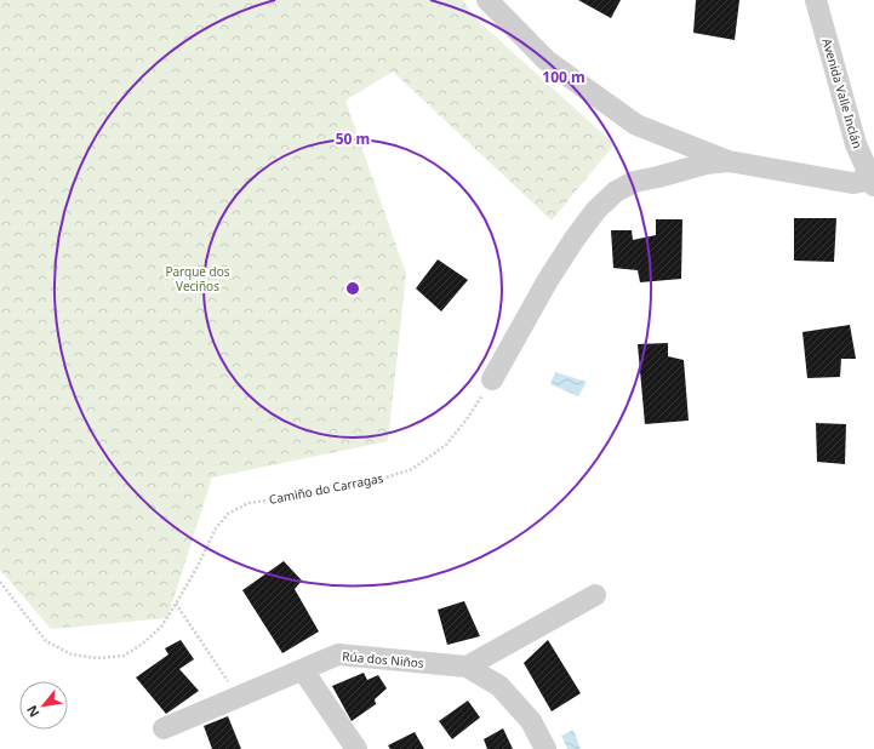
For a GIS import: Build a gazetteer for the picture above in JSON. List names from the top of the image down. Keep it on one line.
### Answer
{"streets":{"street":["Avenida Valle Inclán","Rúa dos Niños"],"path":["Camiño do Carragas"]},"parks":["Parque dos Veciños"],"north":"bottom left","rings":["100 m","50 m"]}
